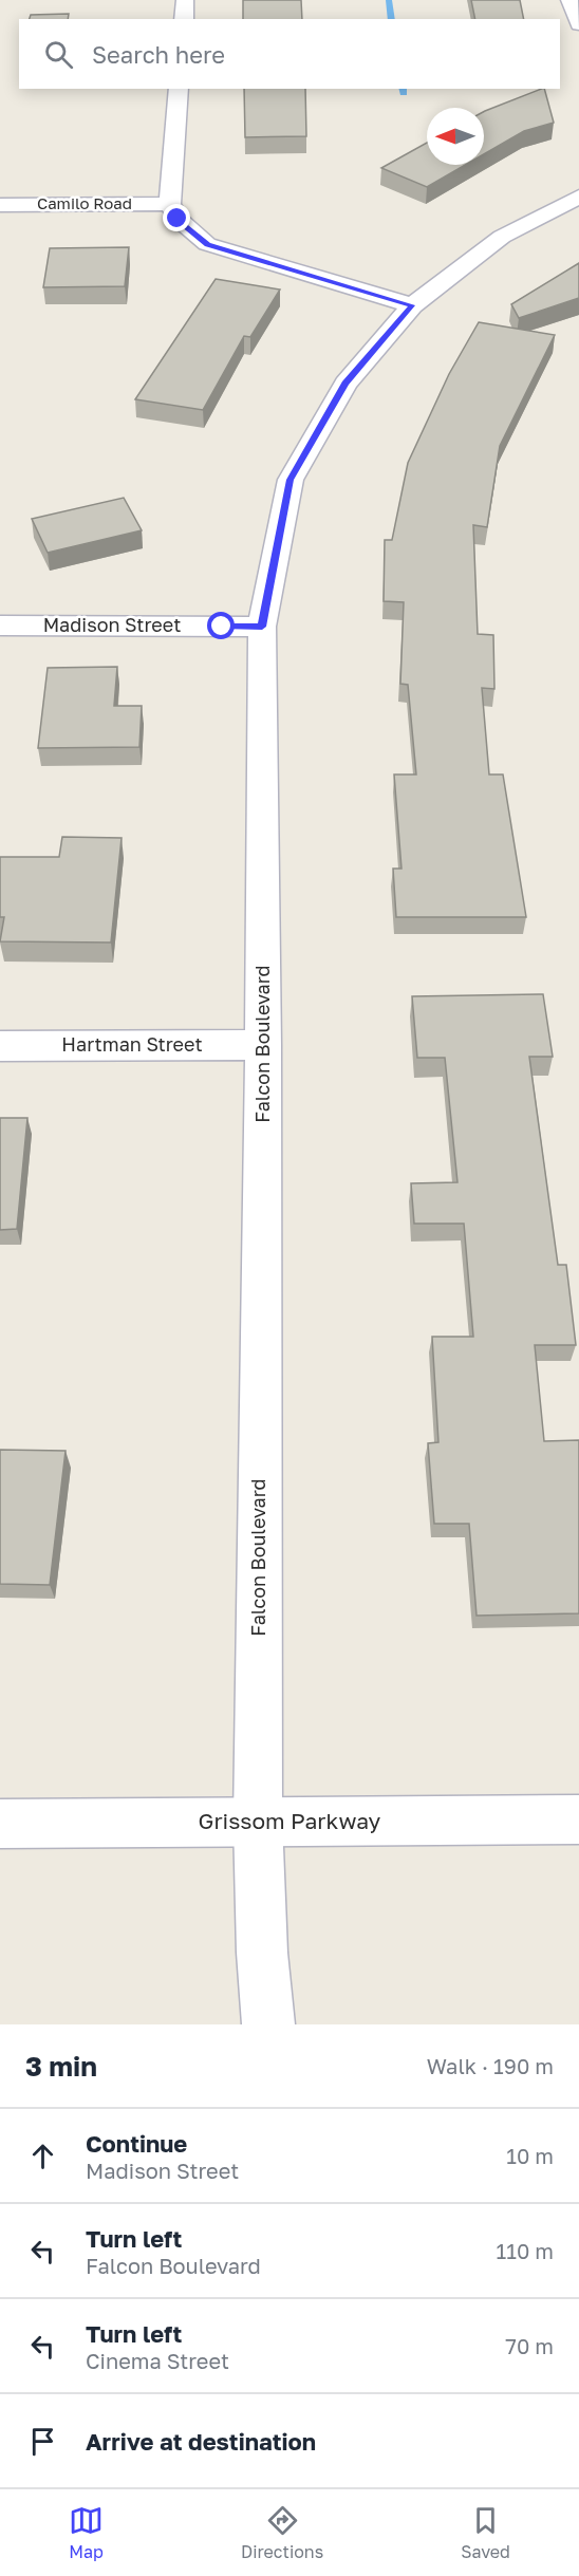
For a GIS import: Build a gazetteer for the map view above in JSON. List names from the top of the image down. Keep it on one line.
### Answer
{"streets":{"street":["Camilo Road","Madison Street","Falcon Boulevard","Hartman Street","Grissom Parkway"]},"crossings":[["Madison Street","Falcon Boulevard"],["Falcon Boulevard","Hartman Street"],["Falcon Boulevard","Grissom Parkway"]],"north":"left","page":{"search":"Search here","heading":["3 min","Walk · 190 m"],"list":[["Continue","Madison Street","10 m"],["Turn left","Falcon Boulevard","110 m"],["Turn left","Cinema Street","70 m"],"Arrive at destination"],"nav":["Map","Directions","Saved"]}}
